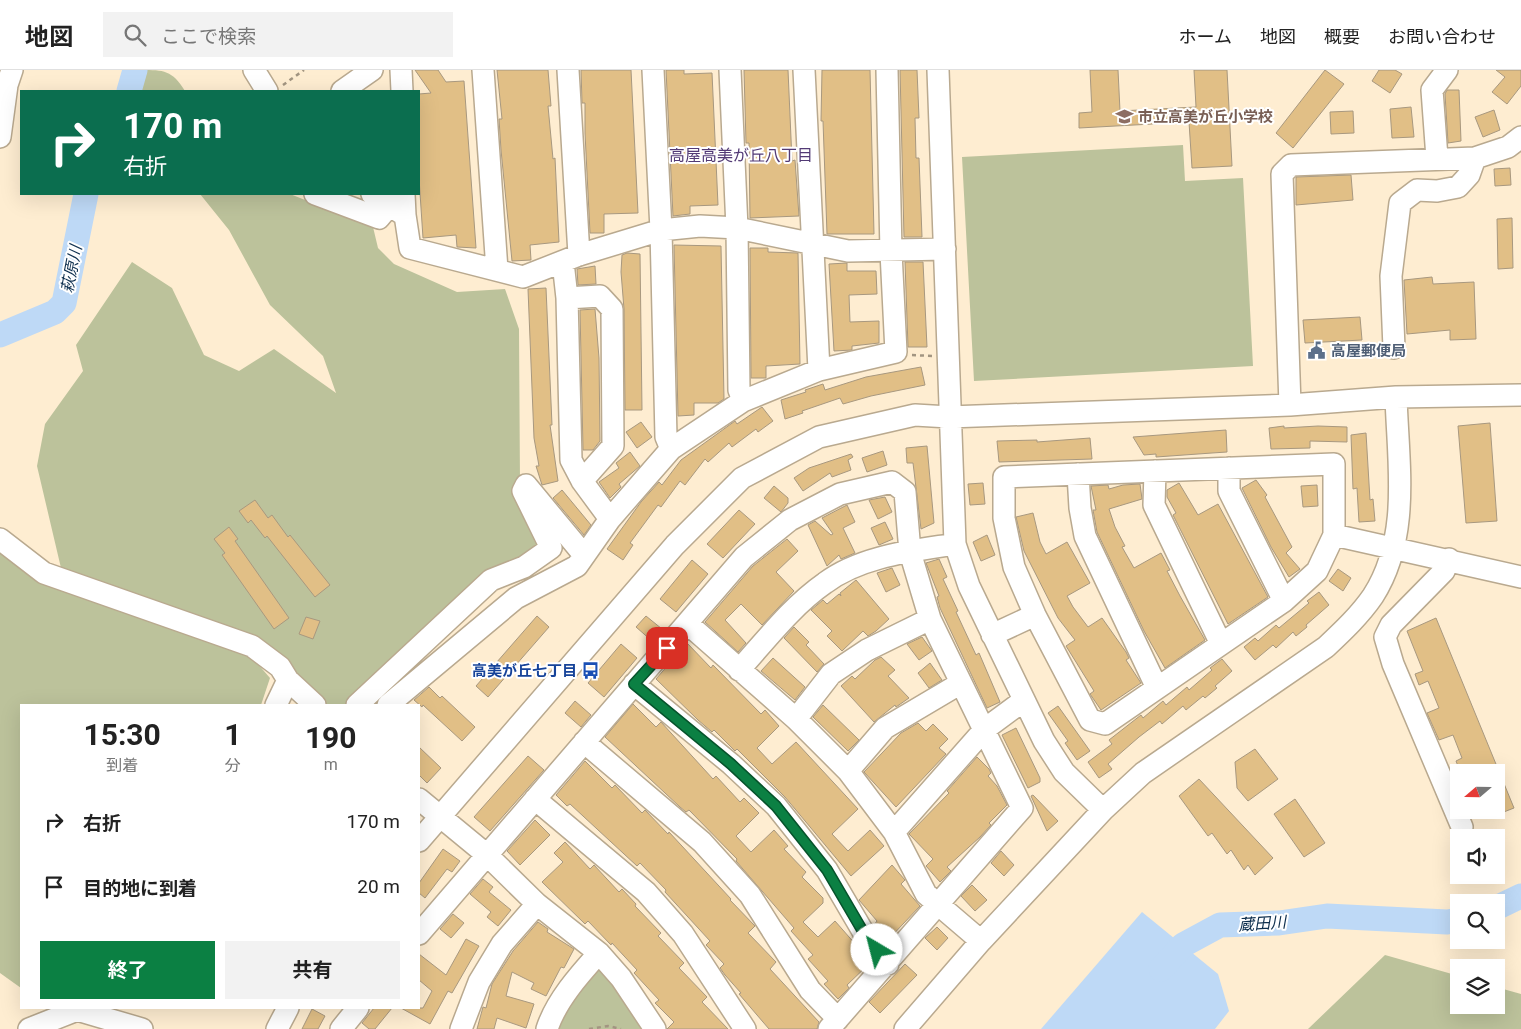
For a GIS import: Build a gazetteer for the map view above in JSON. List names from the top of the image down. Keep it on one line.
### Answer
{"districts":["高屋高美が丘八丁目"],"water":["萩原川","蔵田川"],"places":{"school or university":["市立高美が丘小学校"],"public building":["高屋郵便局"],"bus stop":["高美が丘七丁目"]},"north":"left","page":{"header":"地図","search":"ここで検索","nav":["ホーム","地図","概要","お問い合わせ"],"turn":["170 m","右折"],"eta":["15:30","到着","1","分","190","m"],"list":[{"name":"右折","value":"170 m"},{"name":"目的地に到着","value":"20 m"}],"buttons":["終了","共有"]}}
